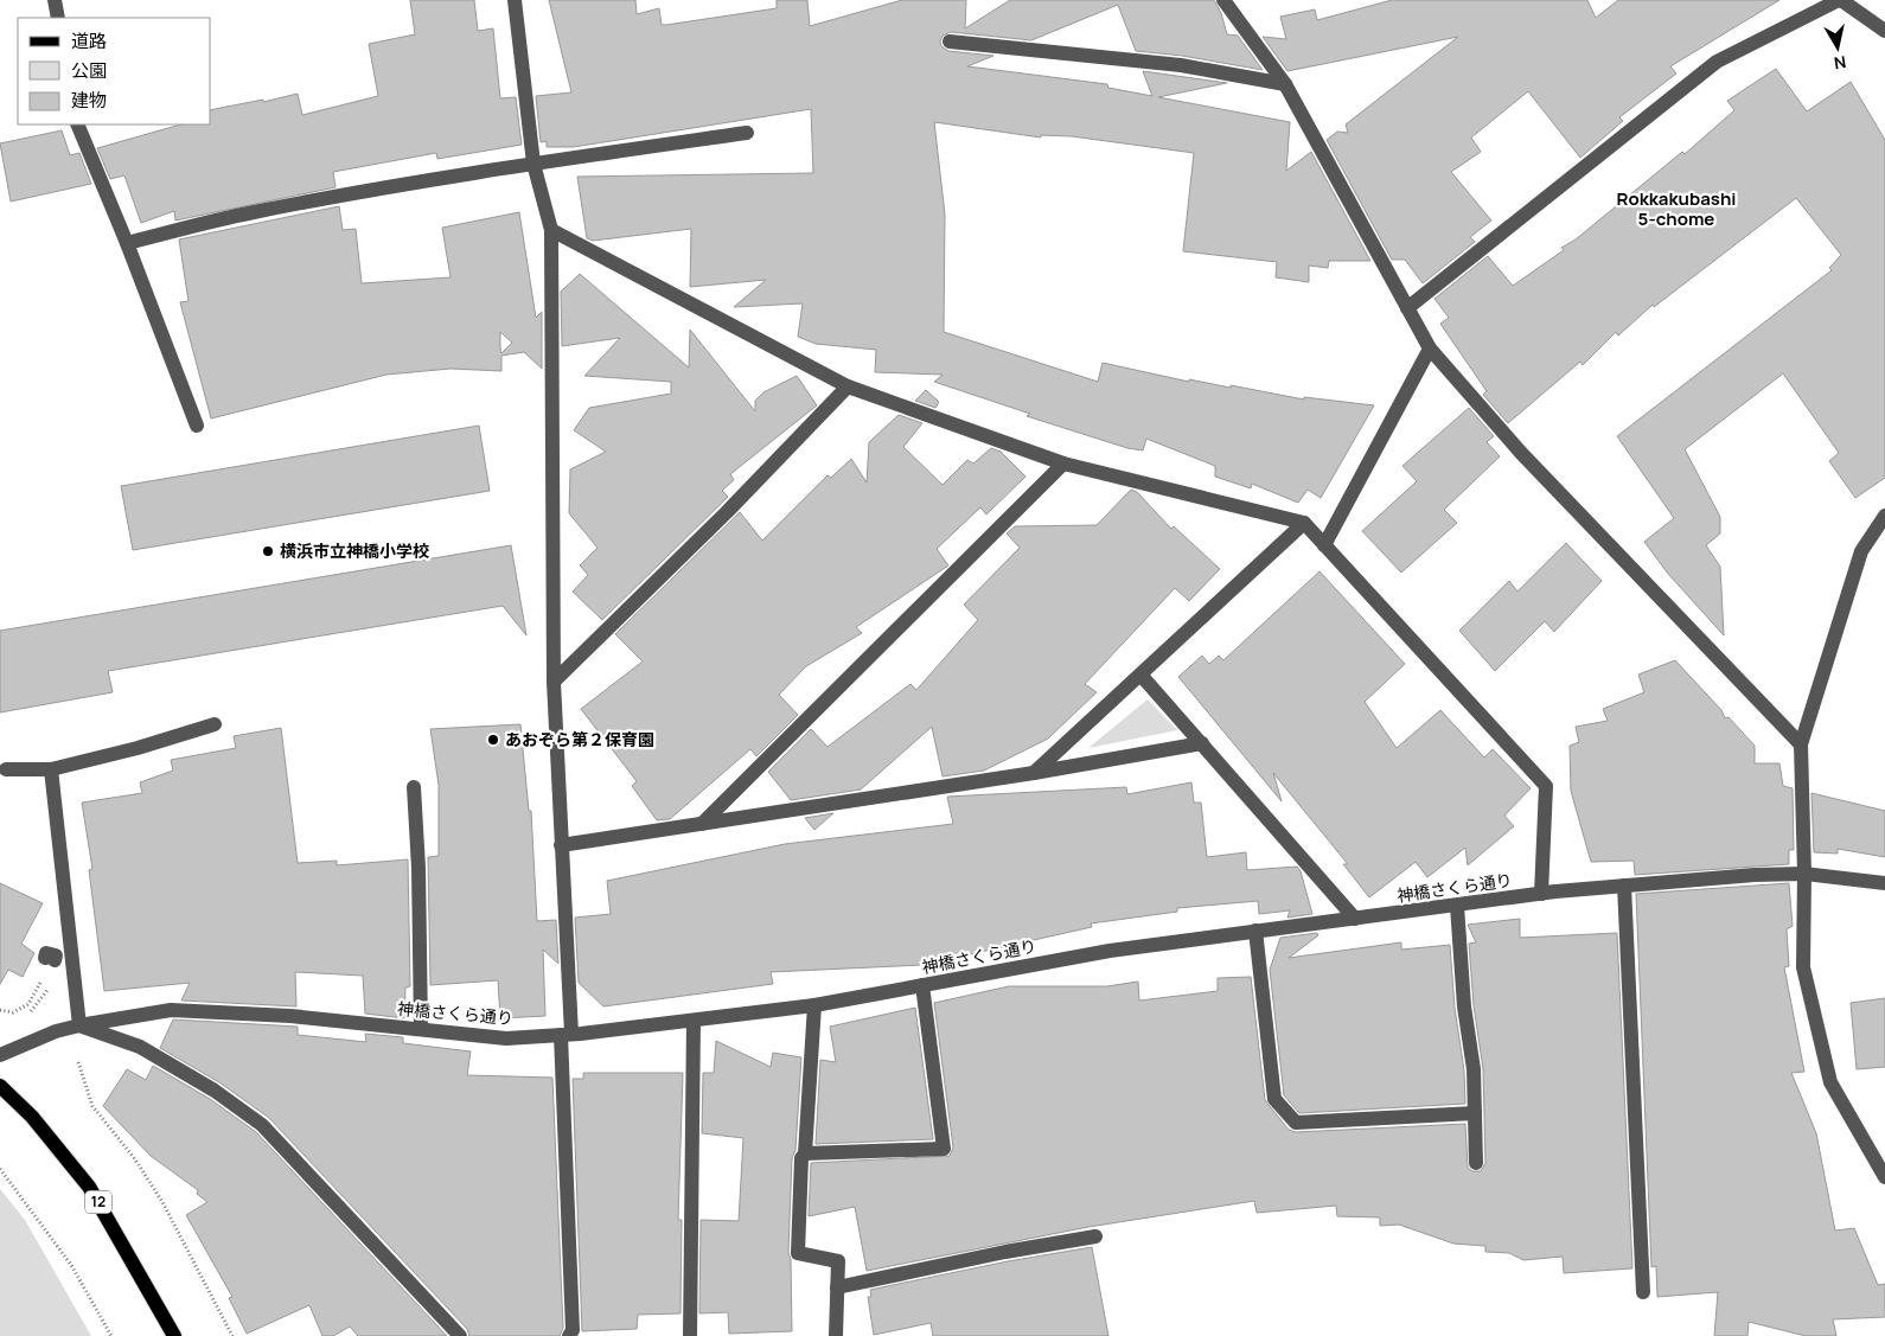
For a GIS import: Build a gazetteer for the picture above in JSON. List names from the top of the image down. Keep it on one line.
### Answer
{"streets":{"main road":["12"],"street":["神橋さくら通り"]},"districts":["Rokkakubashi 5-chome"],"places":["横浜市立神橋小学校","あおぞら第２保育園"],"legend":["道路","公園","建物"],"north":"bottom"}
